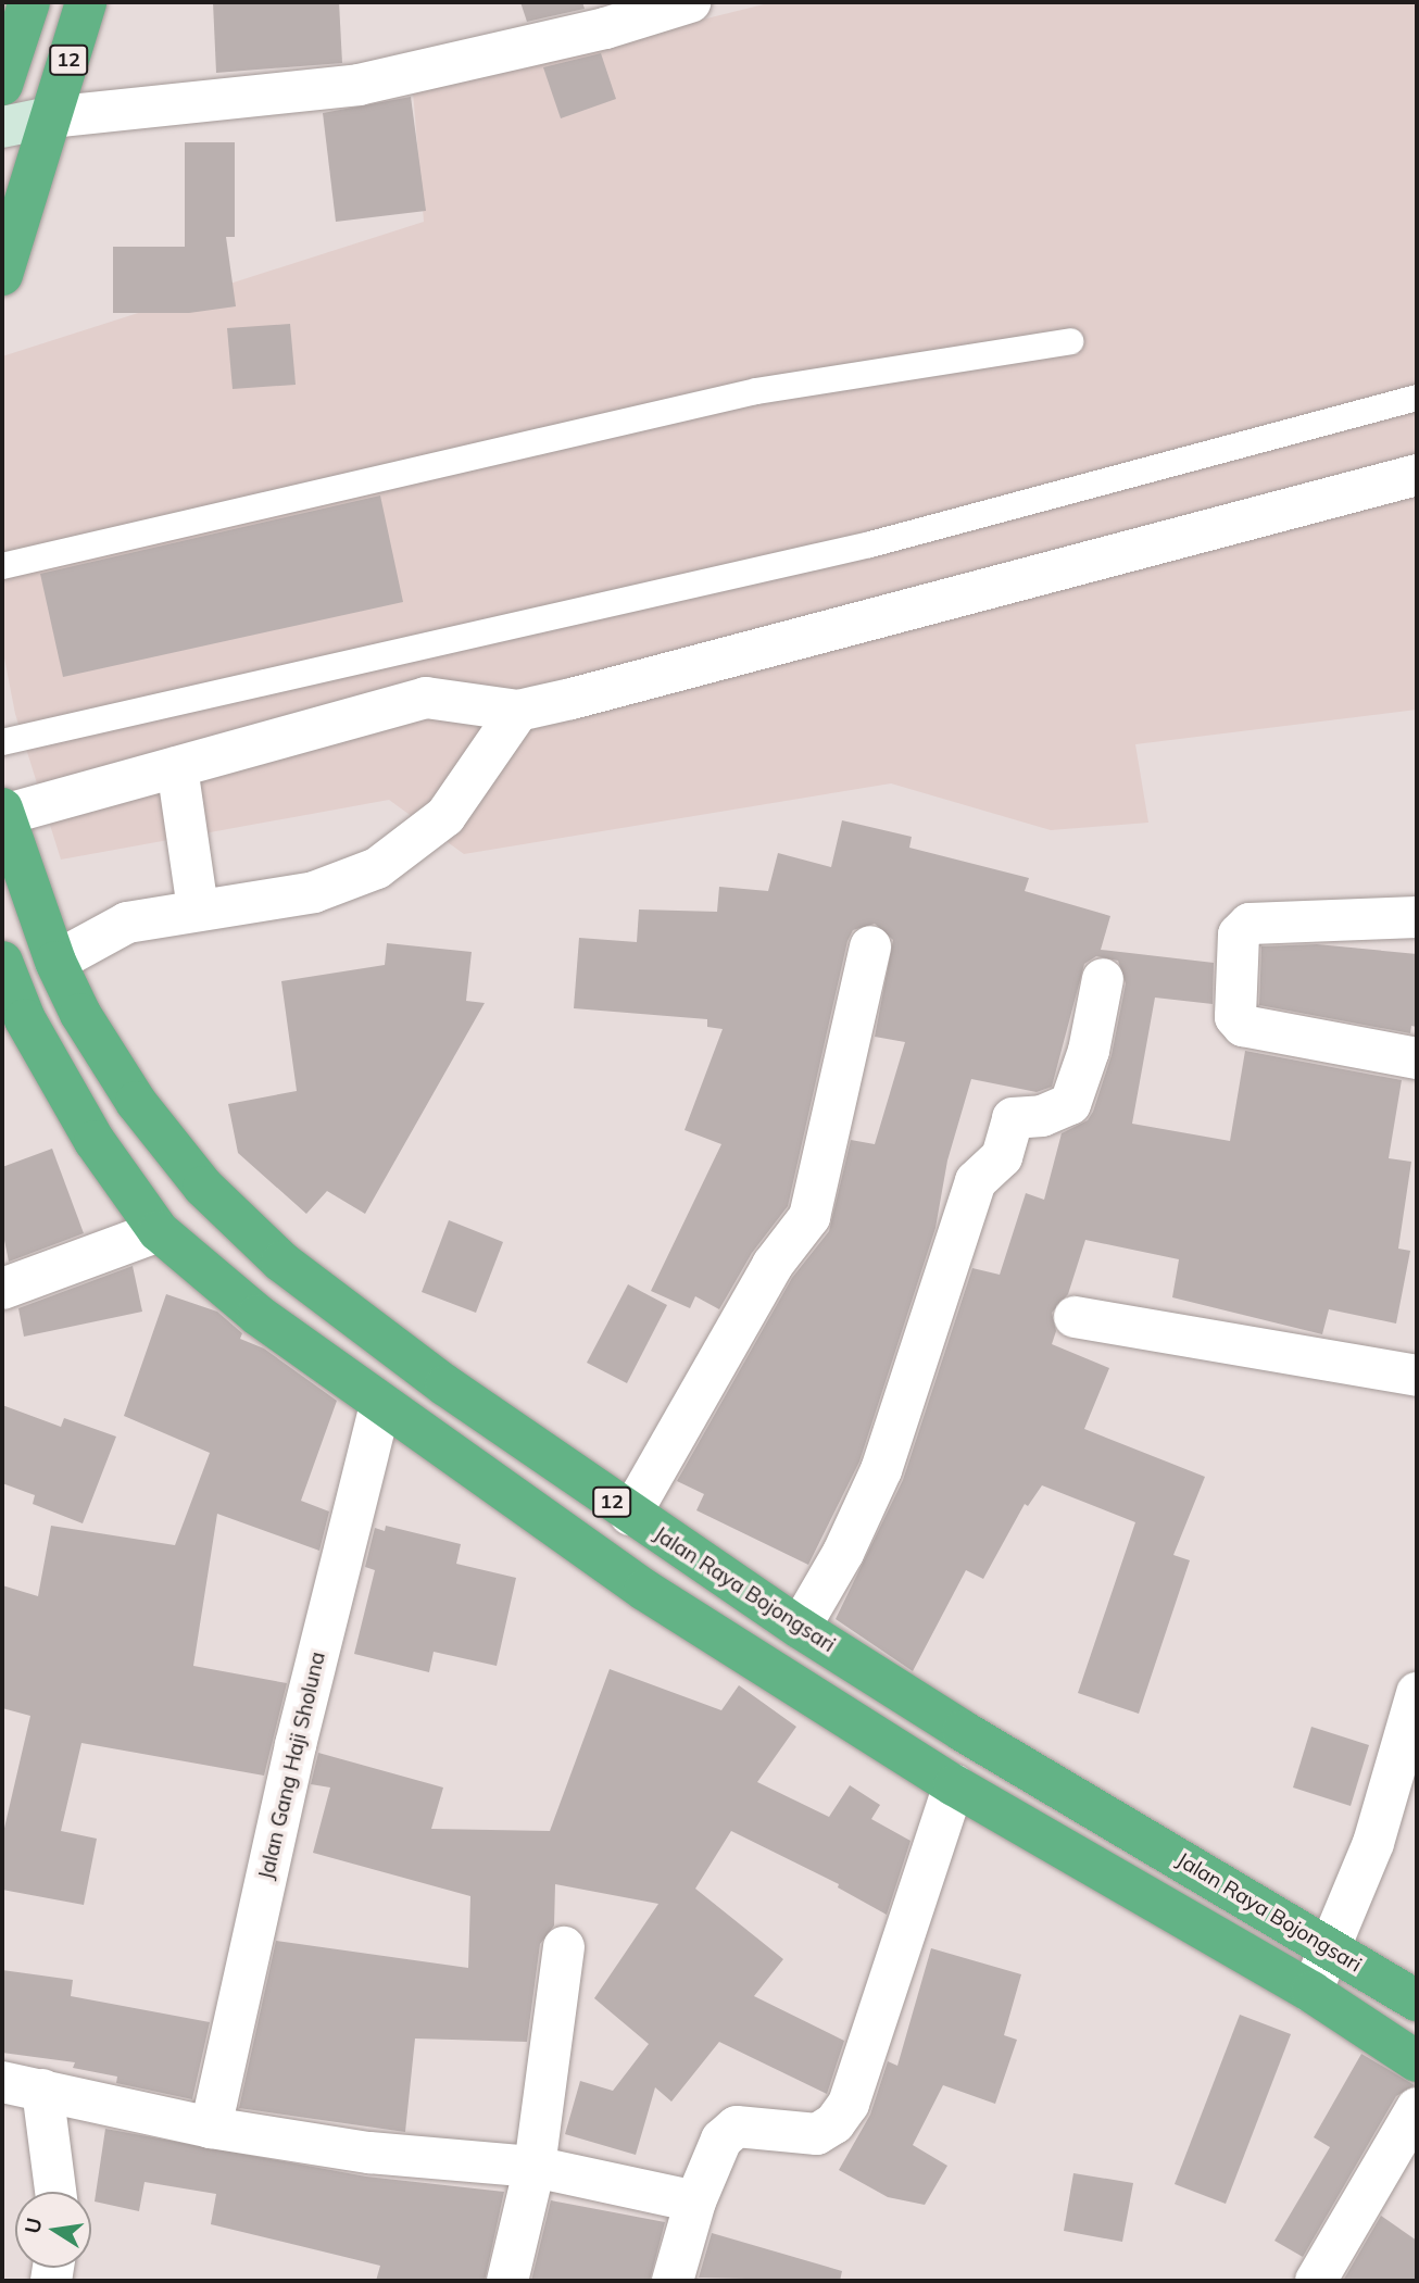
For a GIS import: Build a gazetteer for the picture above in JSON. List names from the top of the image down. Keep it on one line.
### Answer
{"streets":{"highway":["12","Jalan Raya Bojongsari"],"street":["Jalan Gang Haji Sholuna"]},"crossings":[["12","Jalan Gang Haji Sholuna"]],"north":"left"}
